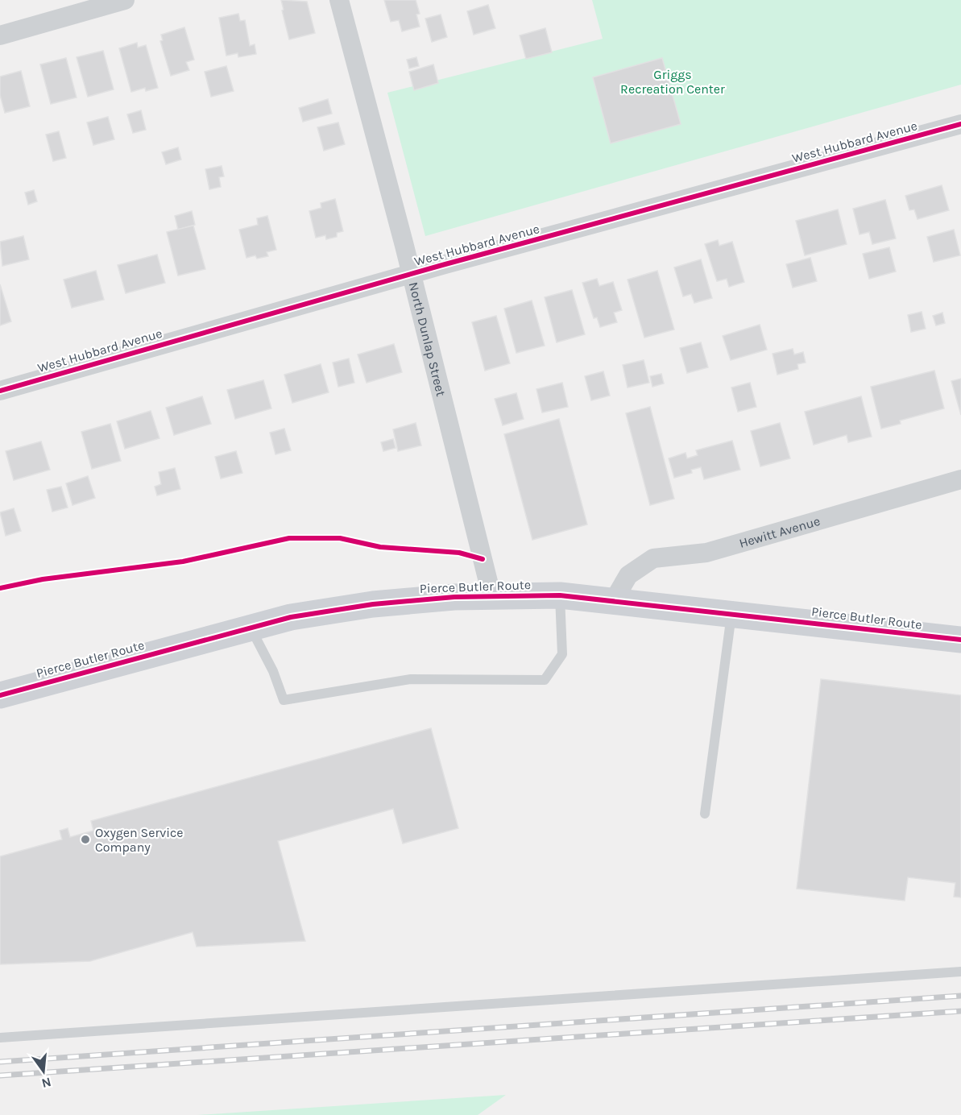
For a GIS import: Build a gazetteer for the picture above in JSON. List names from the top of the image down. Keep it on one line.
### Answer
{"streets":{"main road":["Pierce Butler Route"],"street":["West Hubbard Avenue","North Dunlap Street","Hewitt Avenue"]},"crossings":[["West Hubbard Avenue","North Dunlap Street"],["North Dunlap Street","Pierce Butler Route"],["Hewitt Avenue","Pierce Butler Route"]],"parks":["Griggs Recreation Center"],"places":["Oxygen Service Company"],"north":"bottom"}
